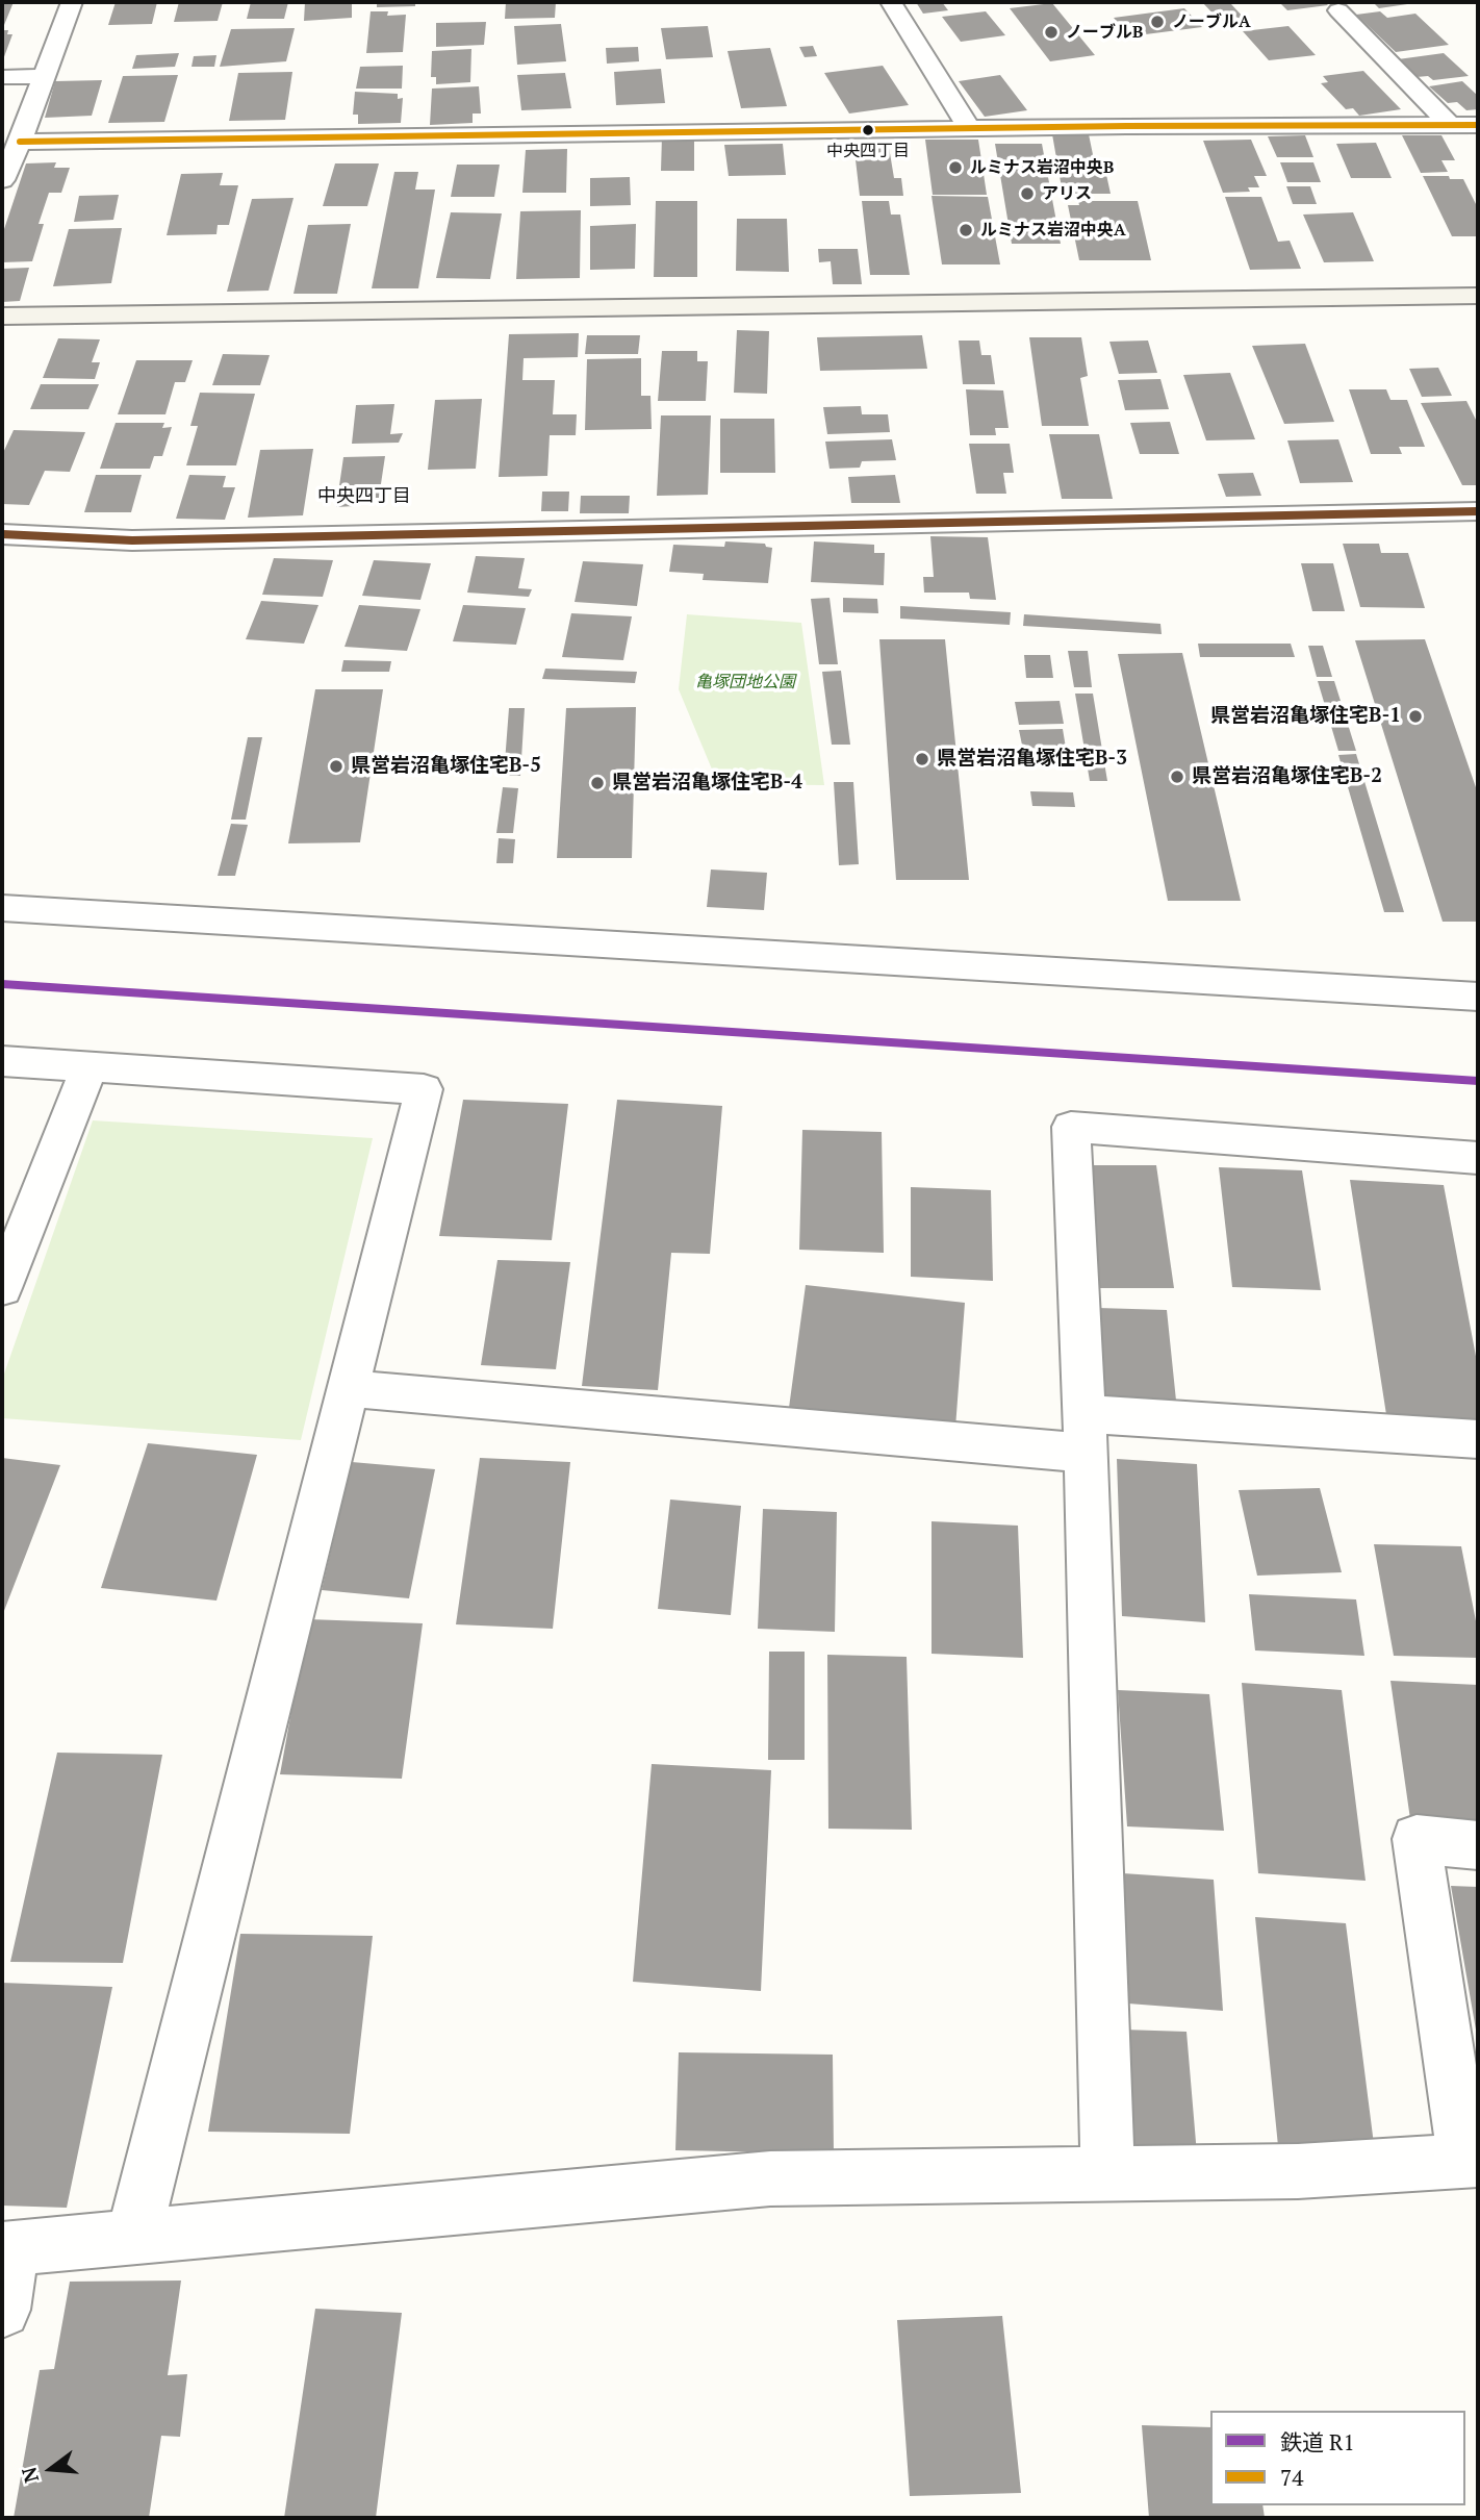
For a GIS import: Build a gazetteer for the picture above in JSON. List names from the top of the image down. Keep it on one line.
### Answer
{"districts":["中央四丁目"],"parks":["亀塚団地公園"],"places":["ノーブルA","ノーブルB","中央四丁目","ルミナス岩沼中央B","アリス","ルミナス岩沼中央A","県営岩沼亀塚住宅B-1","県営岩沼亀塚住宅B-3","県営岩沼亀塚住宅B-5","県営岩沼亀塚住宅B-2","県営岩沼亀塚住宅B-4"],"lines":["transit line 74","rail line R1"],"legend":["鉄道 R1","74"],"north":"left"}
